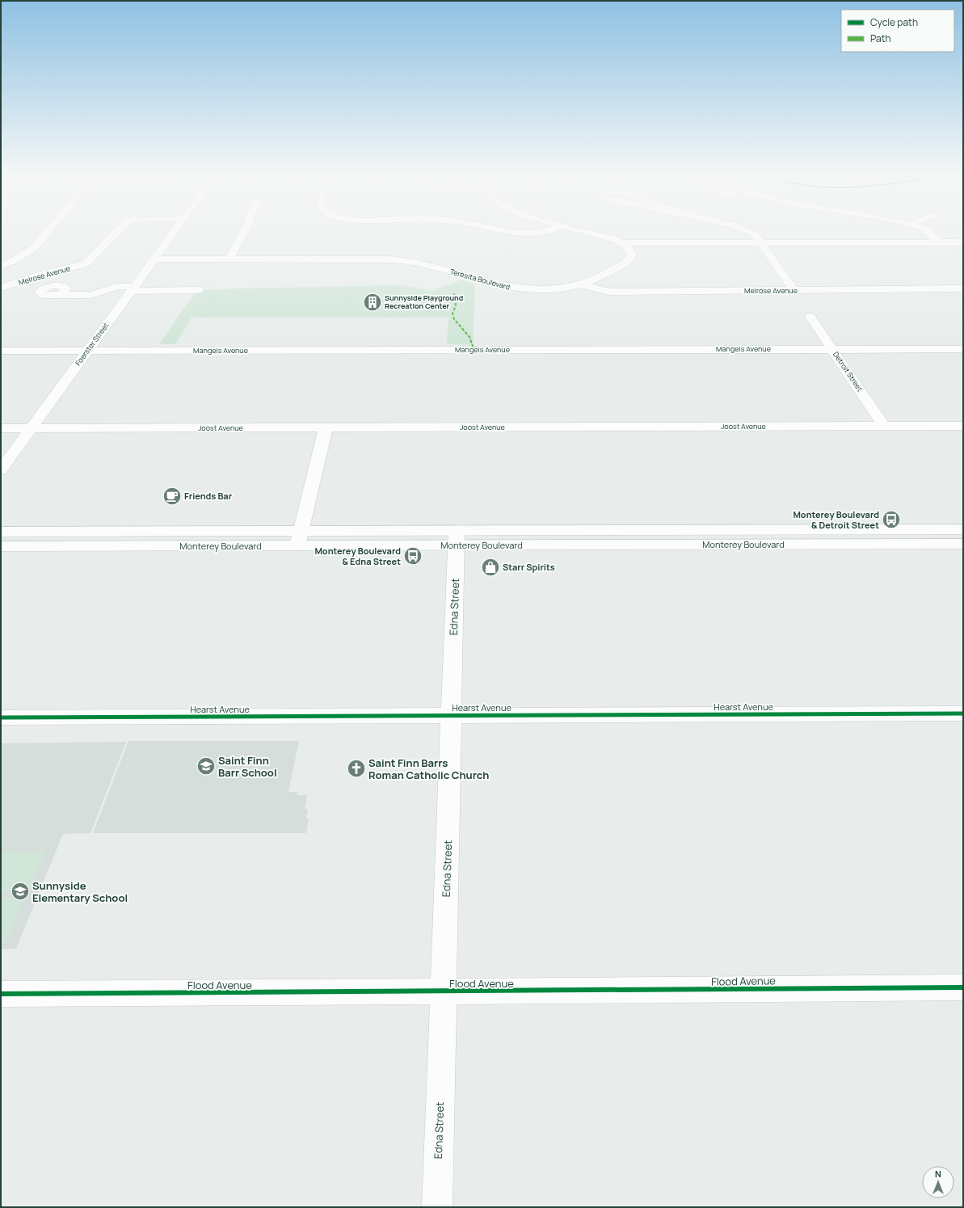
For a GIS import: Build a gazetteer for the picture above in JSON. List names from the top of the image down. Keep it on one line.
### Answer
{"streets":{"street":["Melrose Avenue","Teresita Boulevard","Foerster Street","Mangels Avenue","Detroit Street","Joost Avenue","Monterey Boulevard","Edna Street","Hearst Avenue","Flood Avenue"]},"crossings":[["Melrose Avenue","Teresita Boulevard"],["Teresita Boulevard","Foerster Street"],["Foerster Street","Mangels Avenue"],["Foerster Street","Joost Avenue"],["Mangels Avenue","Detroit Street"],["Detroit Street","Joost Avenue"],["Monterey Boulevard","Edna Street"],["Edna Street","Hearst Avenue"],["Edna Street","Flood Avenue"]],"places":{"building":["Sunnyside Playground Recreation Center"],"cafe":["Friends Bar"],"bus stop":["Monterey Boulevard & Detroit Street","Monterey Boulevard & Edna Street"],"shop":["Starr Spirits"],"school or university":["Saint Finn Barr School","Sunnyside Elementary School"],"church":["Saint Finn Barrs Roman Catholic Church"]},"legend":["Cycle path","Path"],"north":"top"}
